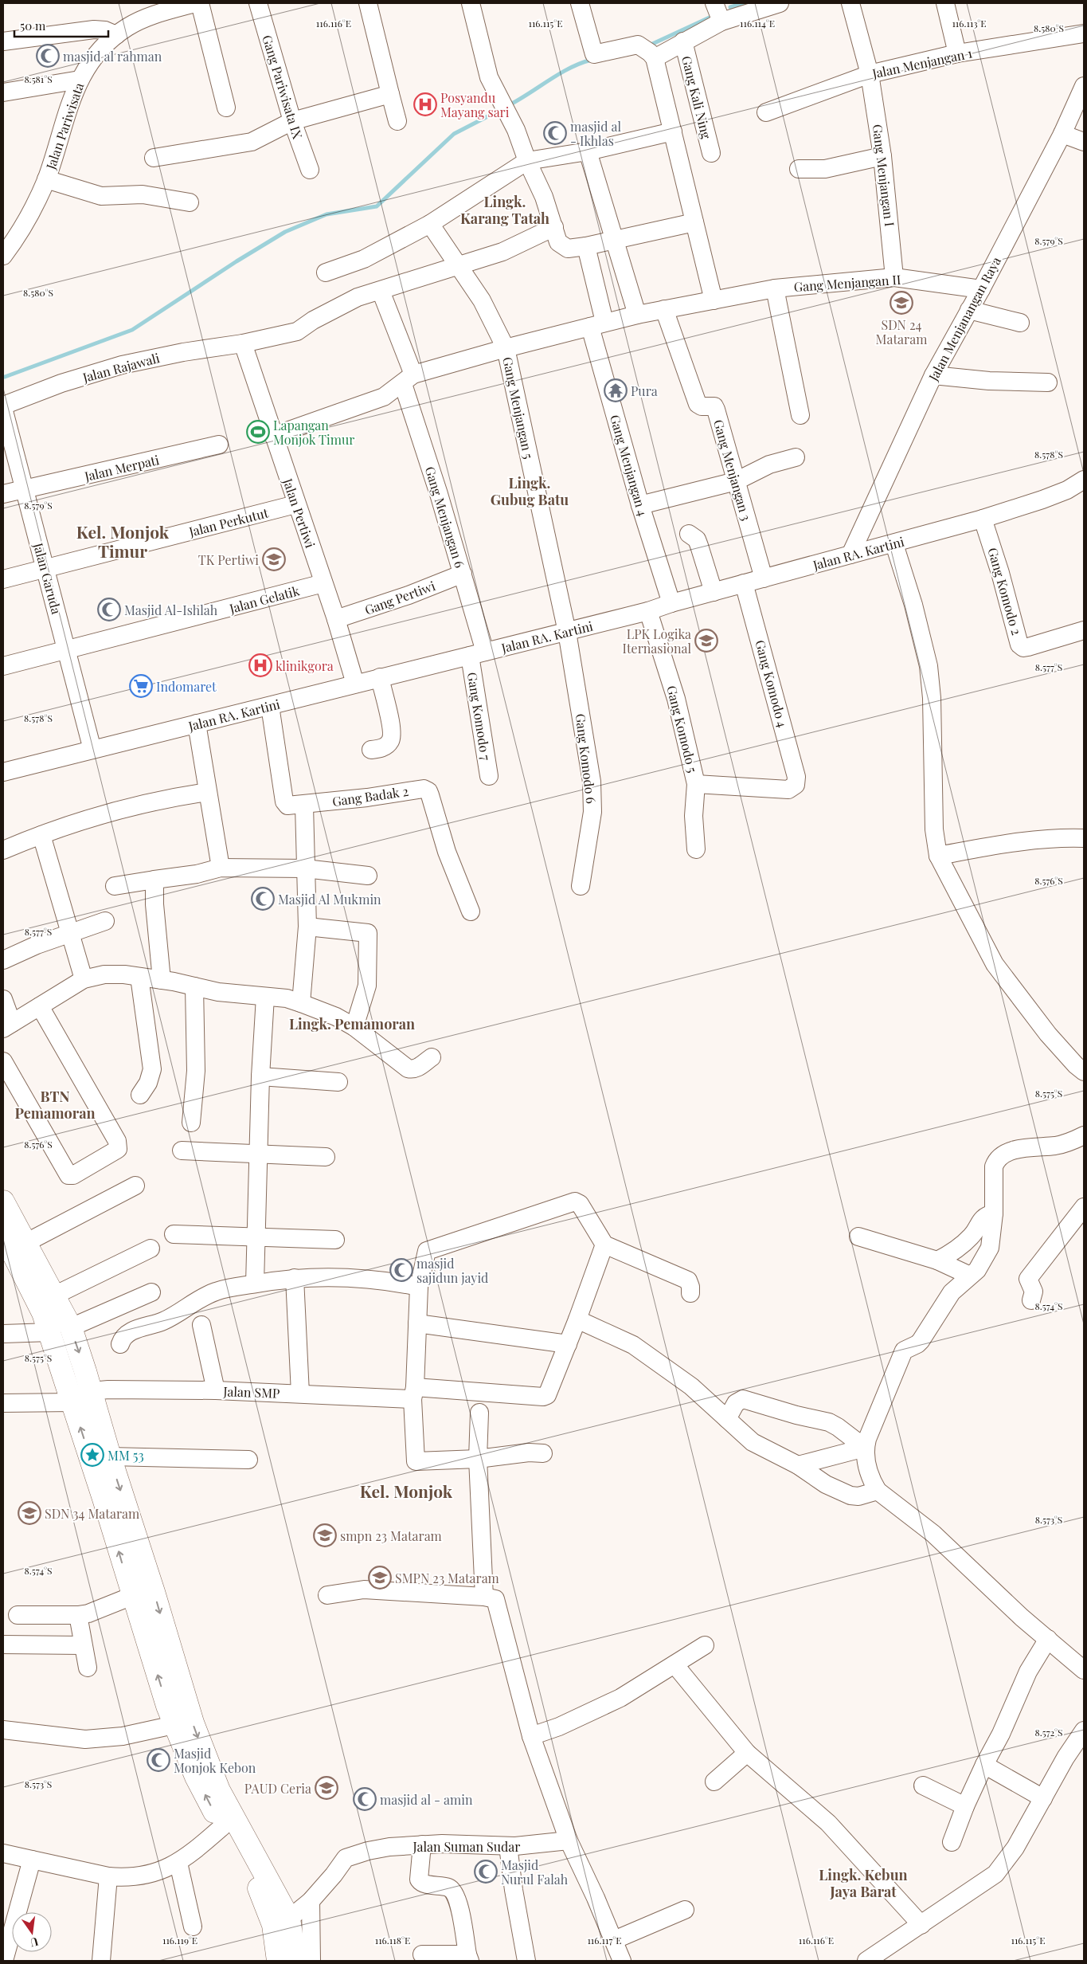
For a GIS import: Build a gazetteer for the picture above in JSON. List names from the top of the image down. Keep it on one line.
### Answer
{"streets":{"street":["Jalan Menjangan 1","Gang Pariwisata IX","Gang Kali Ning","Jalan Pariwisata","Gang Menjangan I","Gang Menjangan II","Jalan Menjanangan Raya","Jalan Rajawali","Gang Menjangan 5","Gang Menjangan 4","Jalan Merpati","Gang Menjangan 3","Jalan Pertiwi","Gang Menjangan 6","Jalan Perkutut","Jalan RA. Kartini","Jalan Garuda","Gang Komodo 2","Gang Pertiwi","Jalan Gelatik","Gang Komodo 4","Gang Komodo 7","Gang Komodo 5","Gang Komodo 6","Gang Badak 2","Jalan SMP","Jalan Suman Sudar"]},"crossings":[["Jalan Menjangan 1","Gang Menjangan I"],["Gang Menjangan I","Gang Menjangan II"],["Gang Menjangan II","Jalan Menjanangan Raya"],["Gang Menjangan II","Gang Menjangan 5"],["Gang Menjangan II","Gang Menjangan 4"],["Gang Menjangan II","Gang Menjangan 3"],["Gang Menjangan II","Jalan Pertiwi"],["Gang Menjangan II","Gang Menjangan 6"],["Jalan Menjanangan Raya","Jalan RA. Kartini"],["Jalan Rajawali","Gang Menjangan 5"],["Jalan Rajawali","Jalan Pertiwi"],["Jalan Rajawali","Gang Menjangan 6"],["Jalan Rajawali","Jalan Garuda"],["Gang Menjangan 5","Jalan RA. Kartini"],["Gang Menjangan 5","Gang Komodo 6"],["Gang Menjangan 4","Jalan RA. Kartini"],["Jalan Merpati","Jalan Garuda"],["Gang Menjangan 3","Jalan RA. Kartini"],["Jalan Pertiwi","Jalan Perkutut"],["Jalan Pertiwi","Jalan RA. Kartini"],["Jalan Pertiwi","Gang Pertiwi"],["Jalan Pertiwi","Jalan Gelatik"],["Gang Menjangan 6","Jalan RA. Kartini"],["Gang Menjangan 6","Gang Pertiwi"],["Gang Menjangan 6","Gang Komodo 7"],["Jalan Perkutut","Jalan Garuda"],["Jalan RA. Kartini","Jalan Garuda"],["Jalan RA. Kartini","Gang Komodo 2"],["Jalan RA. Kartini","Gang Komodo 4"],["Jalan RA. Kartini","Gang Komodo 7"],["Jalan RA. Kartini","Gang Komodo 5"],["Jalan RA. Kartini","Gang Komodo 6"],["Jalan RA. Kartini","Gang Badak 2"],["Jalan Garuda","Jalan Gelatik"],["Gang Komodo 4","Gang Komodo 5"]],"districts":["Lingk. Karang Tatah","Lingk. Gubug Batu","Kel. Monjok Timur","Lingk. Pemamoran","BTN Pemamoran","Kel. Monjok","Lingk. Kebun Jaya Barat"],"places":{"mosque":["masjid al rahman","masjid al - Ikhlas","Masjid Al-Ishlah","Masjid Al Mukmin","masjid sajidun jayid","Masjid Monjok Kebon","masjid al - amin","Masjid Nurul Falah"],"hospital":["Posyandu Mayang sari","klinikgora"],"school or university":["SDN 24 Mataram","TK Pertiwi","LPK Logika Iternasional","SDN 34 Mataram","smpn 23 Mataram","SMPN 23 Mataram","PAUD Ceria"],"temple":["Pura"],"sports":["Lapangan Monjok Timur"],"supermarket":["Indomaret"],"place":["MM 53"]},"scale_bar":"50 m","north":"bottom","coordinates":["116.116°E","116.115°E","116.114°E","116.113°E","8.580°S","8.581°S","8.579°S","8.578°S","8.577°S","8.576°S","8.575°S","8.574°S","8.573°S","8.572°S","116.119°E","116.118°E","116.117°E"]}
